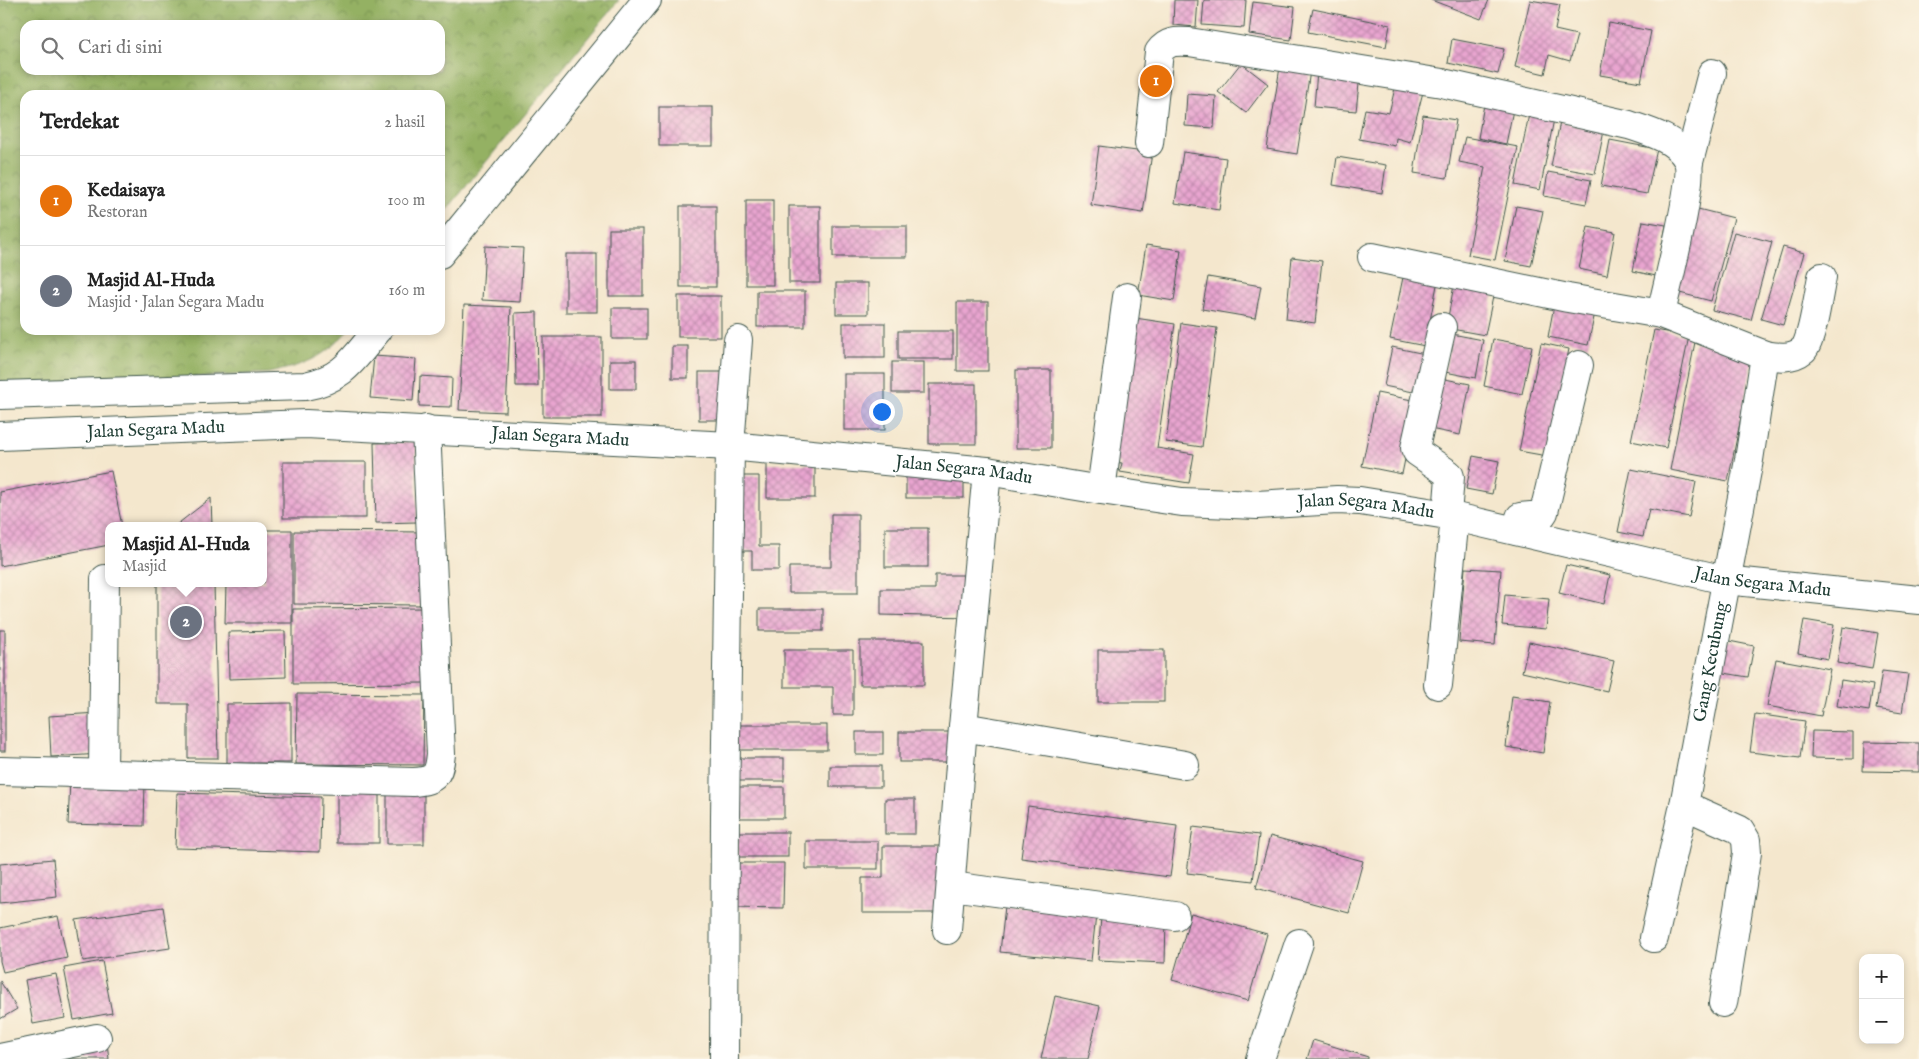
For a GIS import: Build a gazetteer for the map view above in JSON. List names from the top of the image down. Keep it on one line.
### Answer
{"streets":{"street":["Jalan Segara Madu","Gang Kecubung"]},"crossings":[["Jalan Segara Madu","Gang Kecubung"]],"page":{"search":"Cari di sini","pins":["1","2"],"heading":["Terdekat","2 hasil"],"list":[{"mark":"1","name":"Kedaisaya","note":"Restoran","value":"100 m"},{"mark":"2","name":"Masjid Al-Huda","note":"Masjid · Jalan Segara Madu","value":"160 m"}],"popup":["Masjid Al-Huda","Masjid"],"map_buttons":["+","−"]}}
